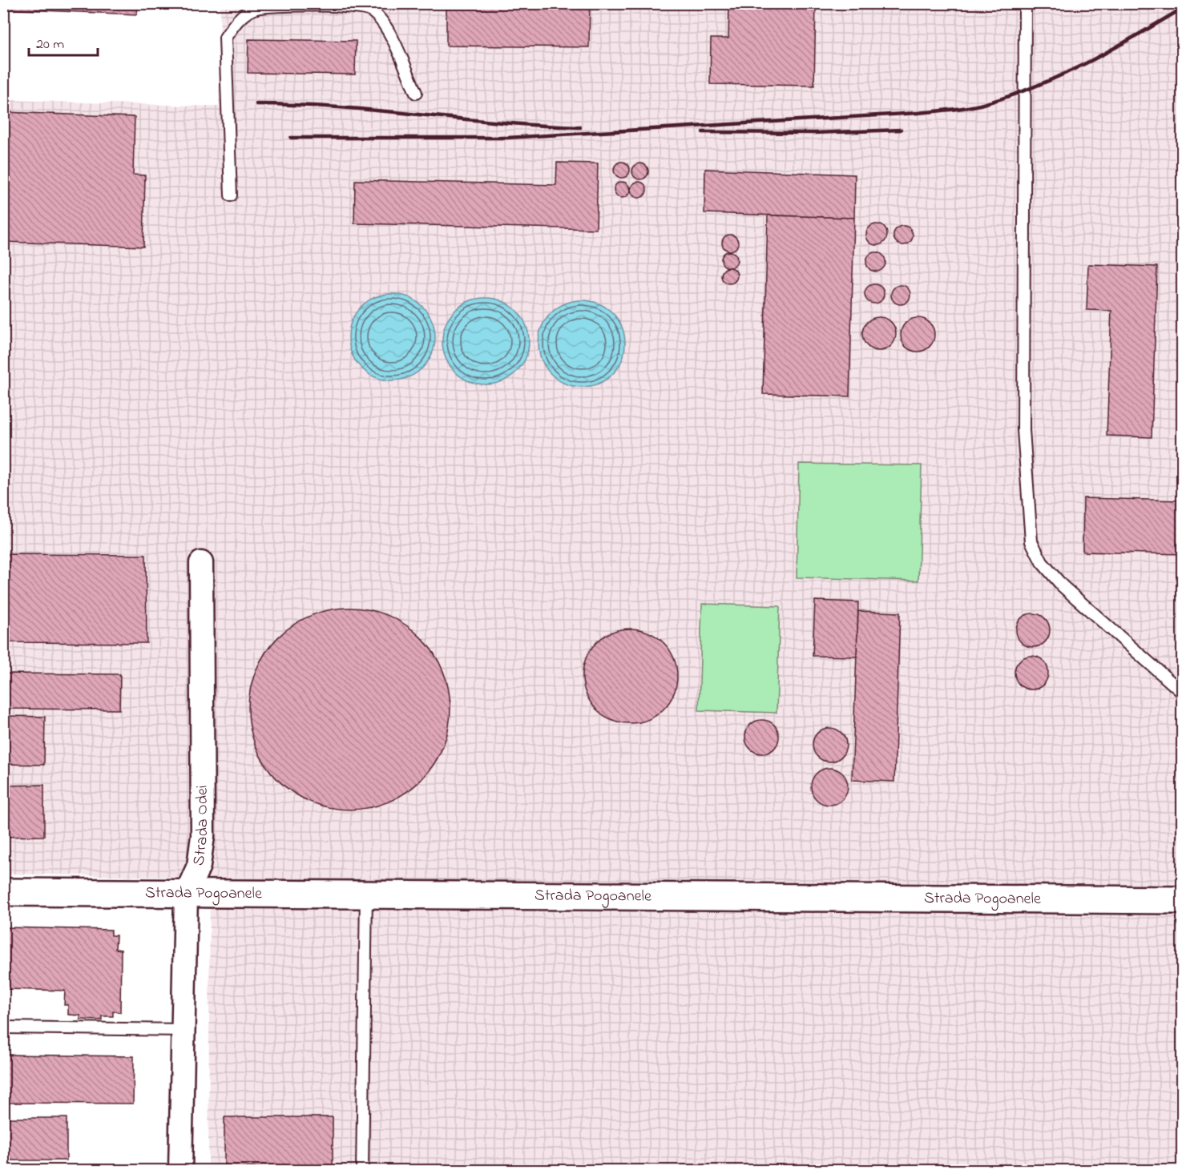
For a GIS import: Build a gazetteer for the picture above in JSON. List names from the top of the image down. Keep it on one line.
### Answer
{"streets":{"street":["Strada Odei","Strada Pogoanele"]},"crossings":[["Strada Odei","Strada Pogoanele"]],"scale_bar":"20 m"}
